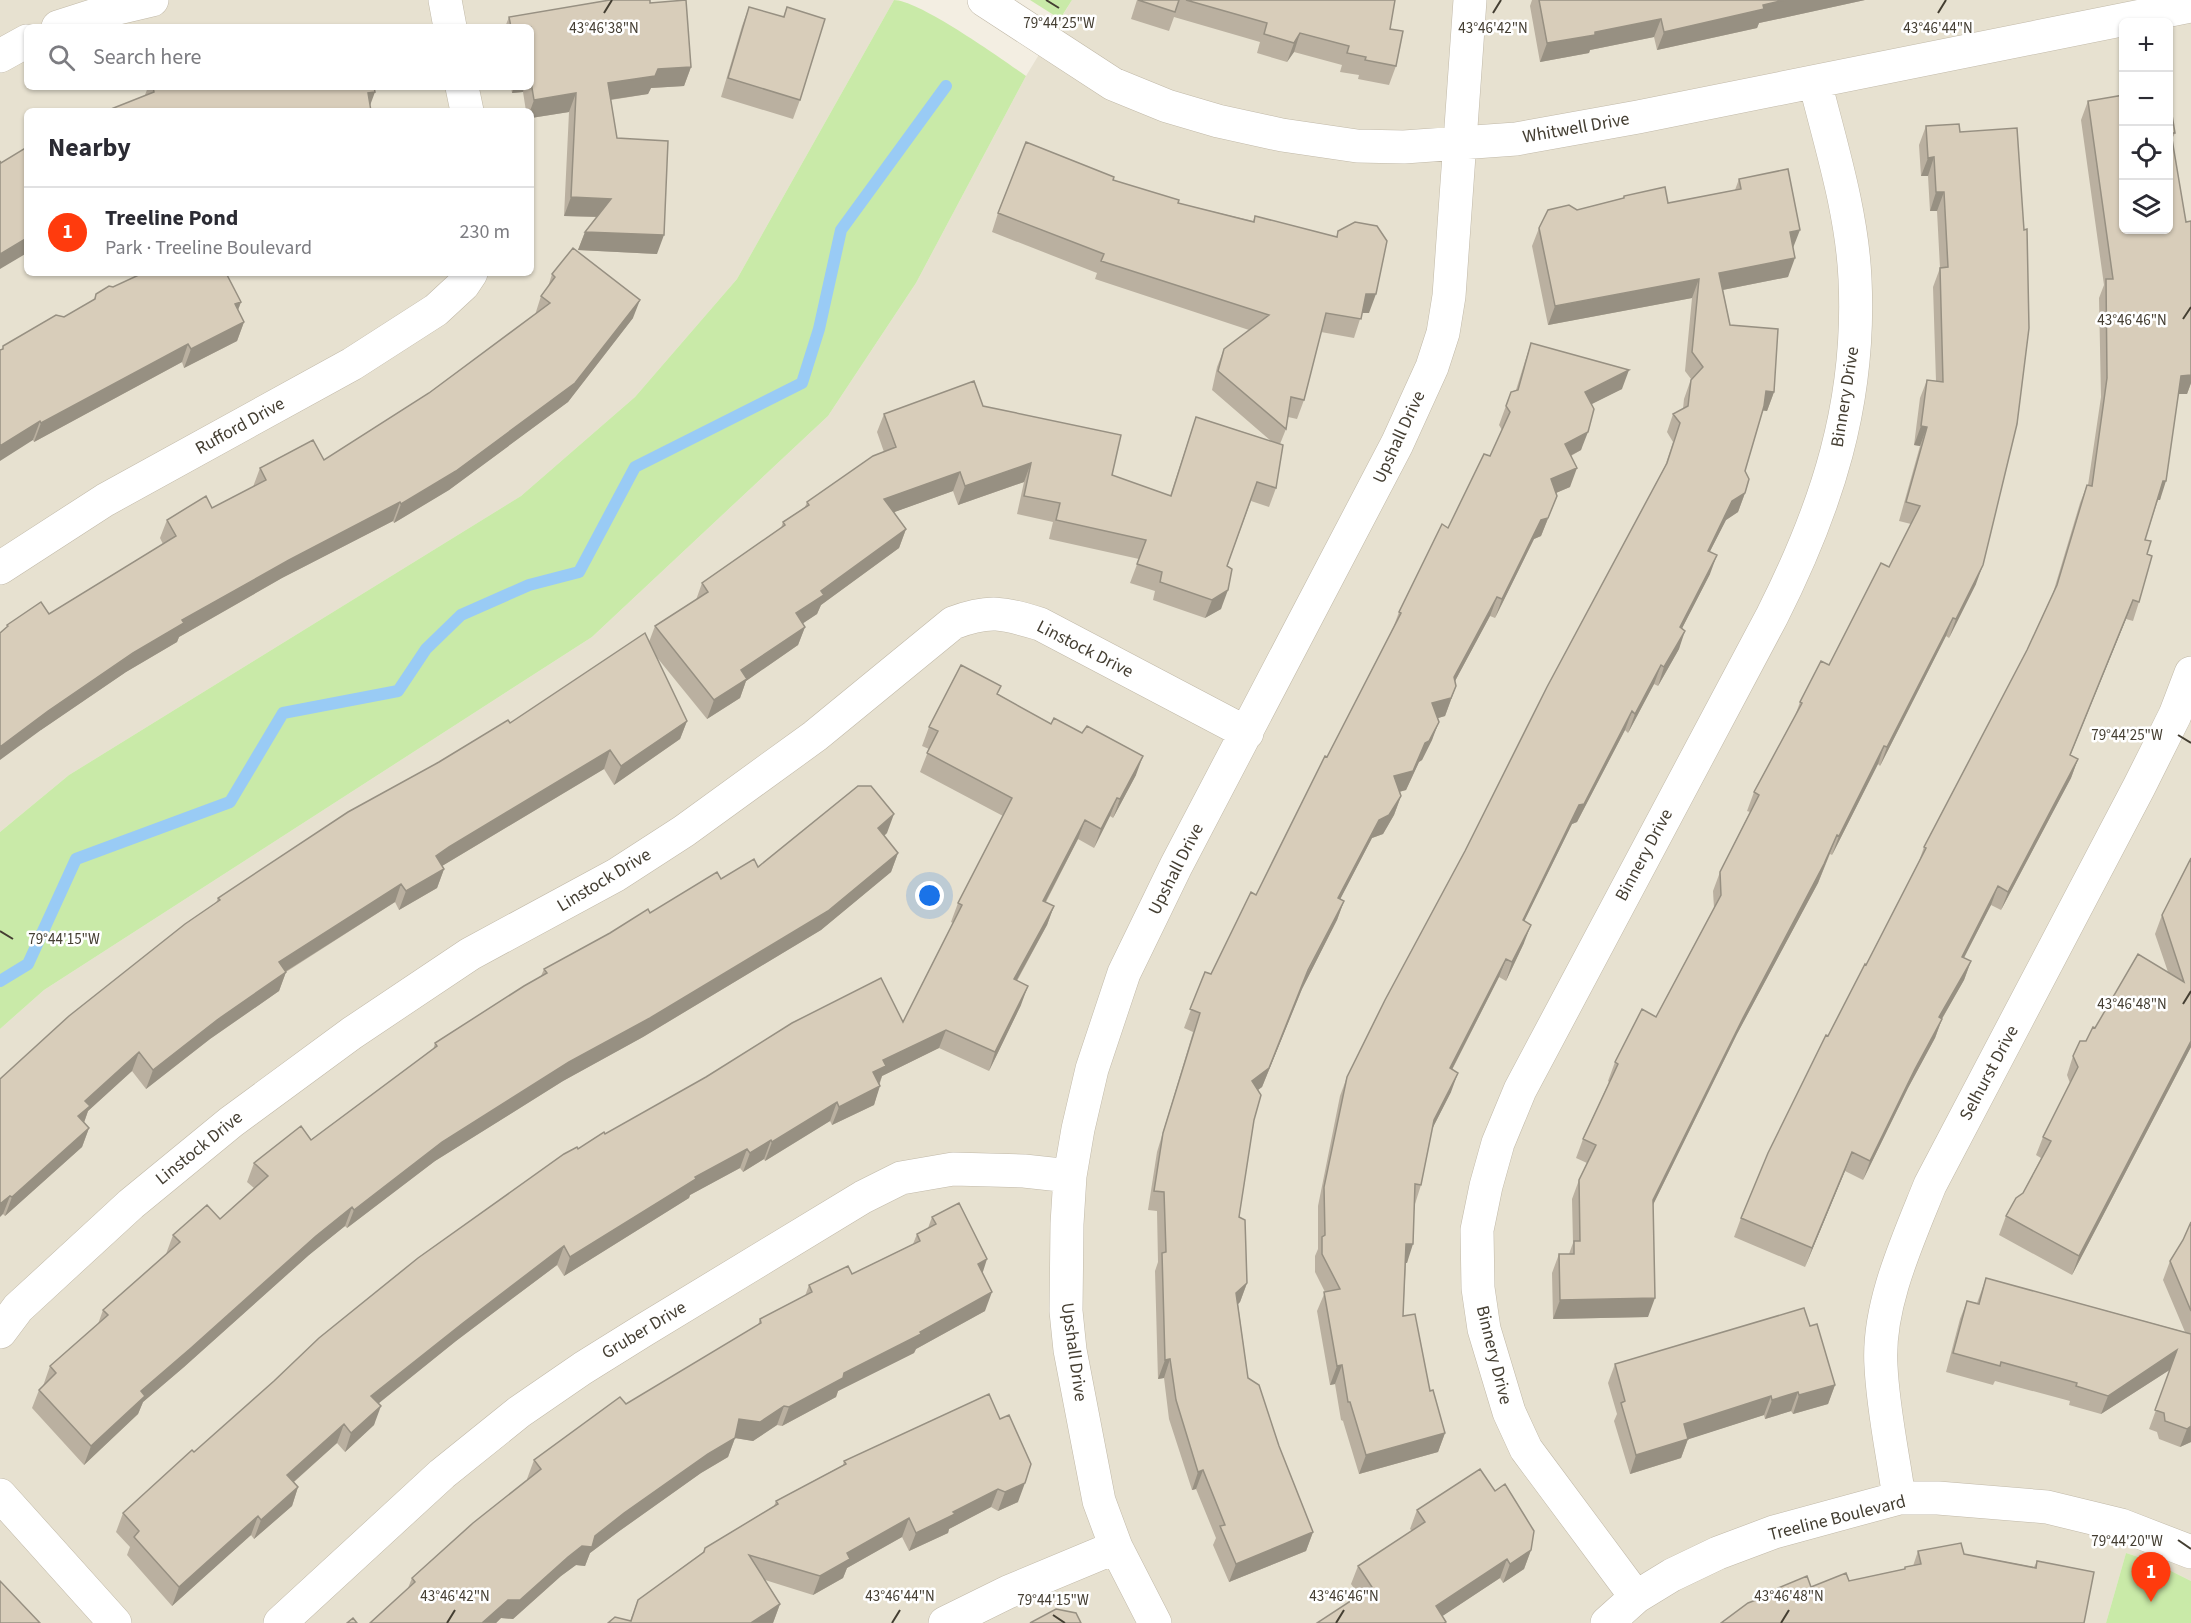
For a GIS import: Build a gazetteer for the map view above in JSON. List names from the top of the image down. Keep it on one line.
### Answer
{"streets":{"street":["Whitwell Drive","Binnery Drive","Rufford Drive","Upshall Drive","Linstock Drive","Selhurst Drive","Gruber Drive","Treeline Boulevard"]},"crossings":[["Whitwell Drive","Binnery Drive"],["Whitwell Drive","Upshall Drive"],["Binnery Drive","Treeline Boulevard"],["Upshall Drive","Linstock Drive"],["Upshall Drive","Gruber Drive"],["Selhurst Drive","Treeline Boulevard"]],"page":{"map_buttons":["+","−"],"search":"Search here","heading":"Nearby","list":[{"mark":"1","name":"Treeline Pond","note":"Park · Treeline Boulevard","value":"230 m"}],"pins":"1"},"coordinates":["79°44'25\"W","43°46'38\"N","43°46'42\"N","43°46'44\"N","43°46'46\"N","79°44'15\"W","43°46'48\"N","79°44'20\"W"]}
